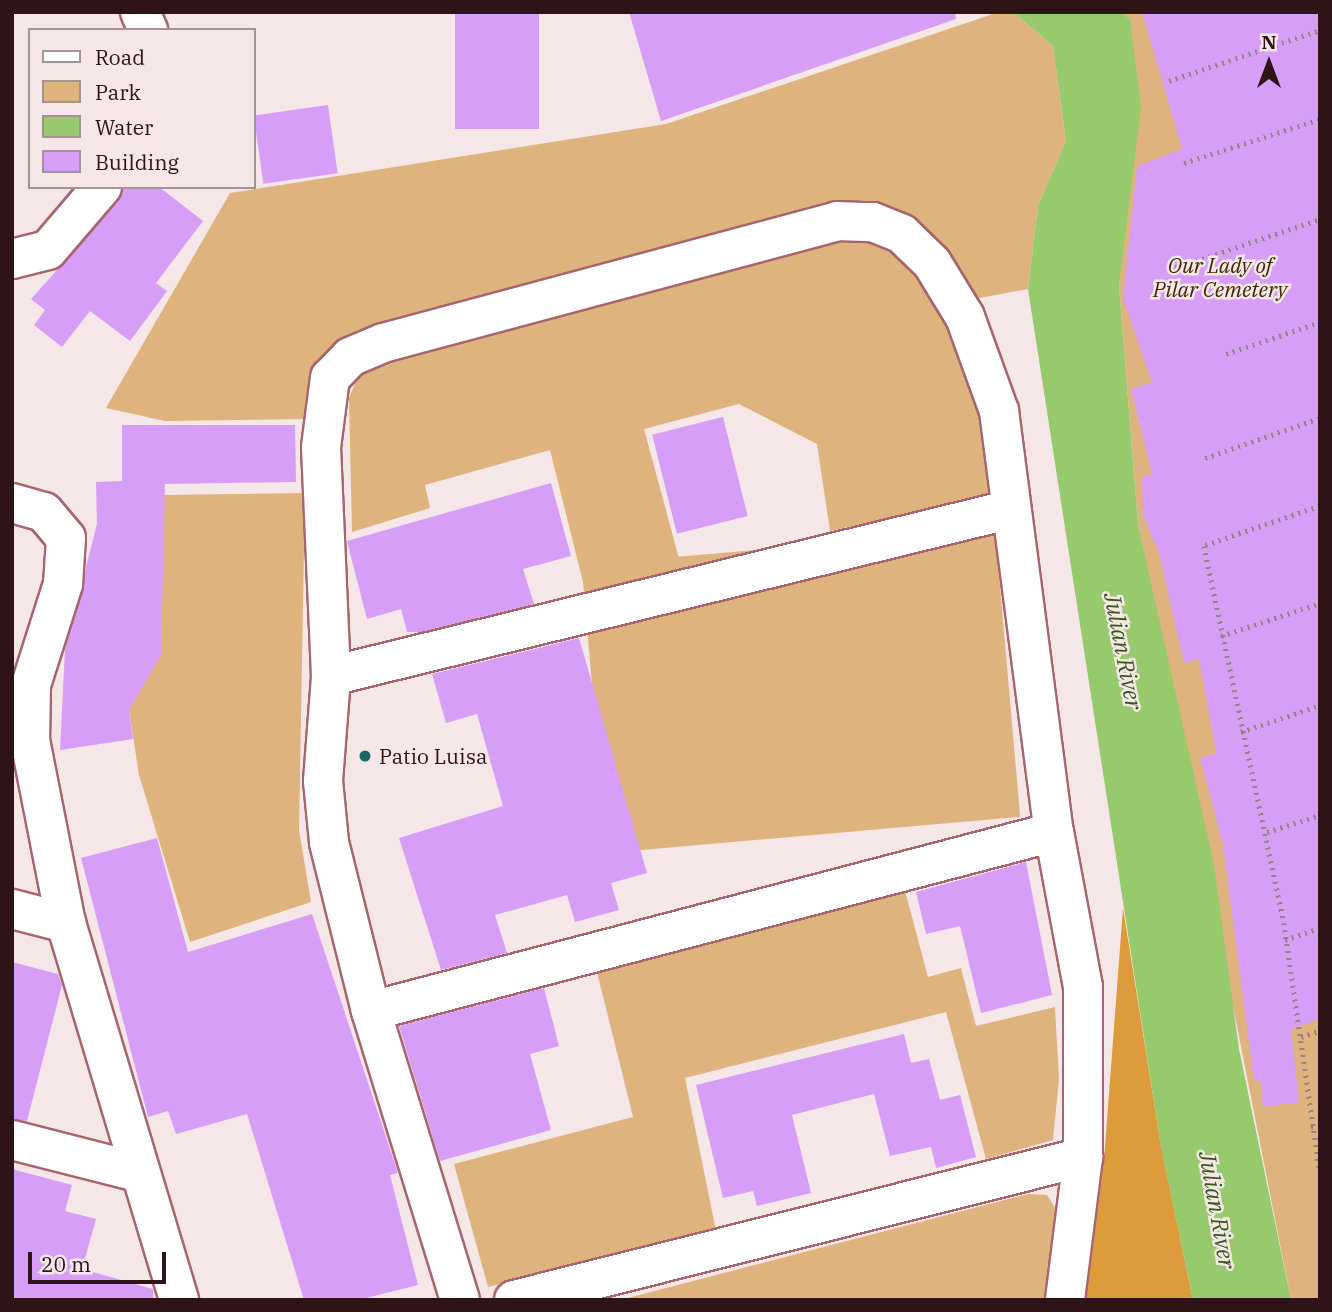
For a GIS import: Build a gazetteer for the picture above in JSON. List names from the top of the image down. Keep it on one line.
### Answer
{"water":["Julian River"],"parks":["Our Lady of Pilar Cemetery"],"places":["Patio Luisa"],"legend":["Road","Park","Water","Building"],"scale_bar":"20 m","north":"top"}
